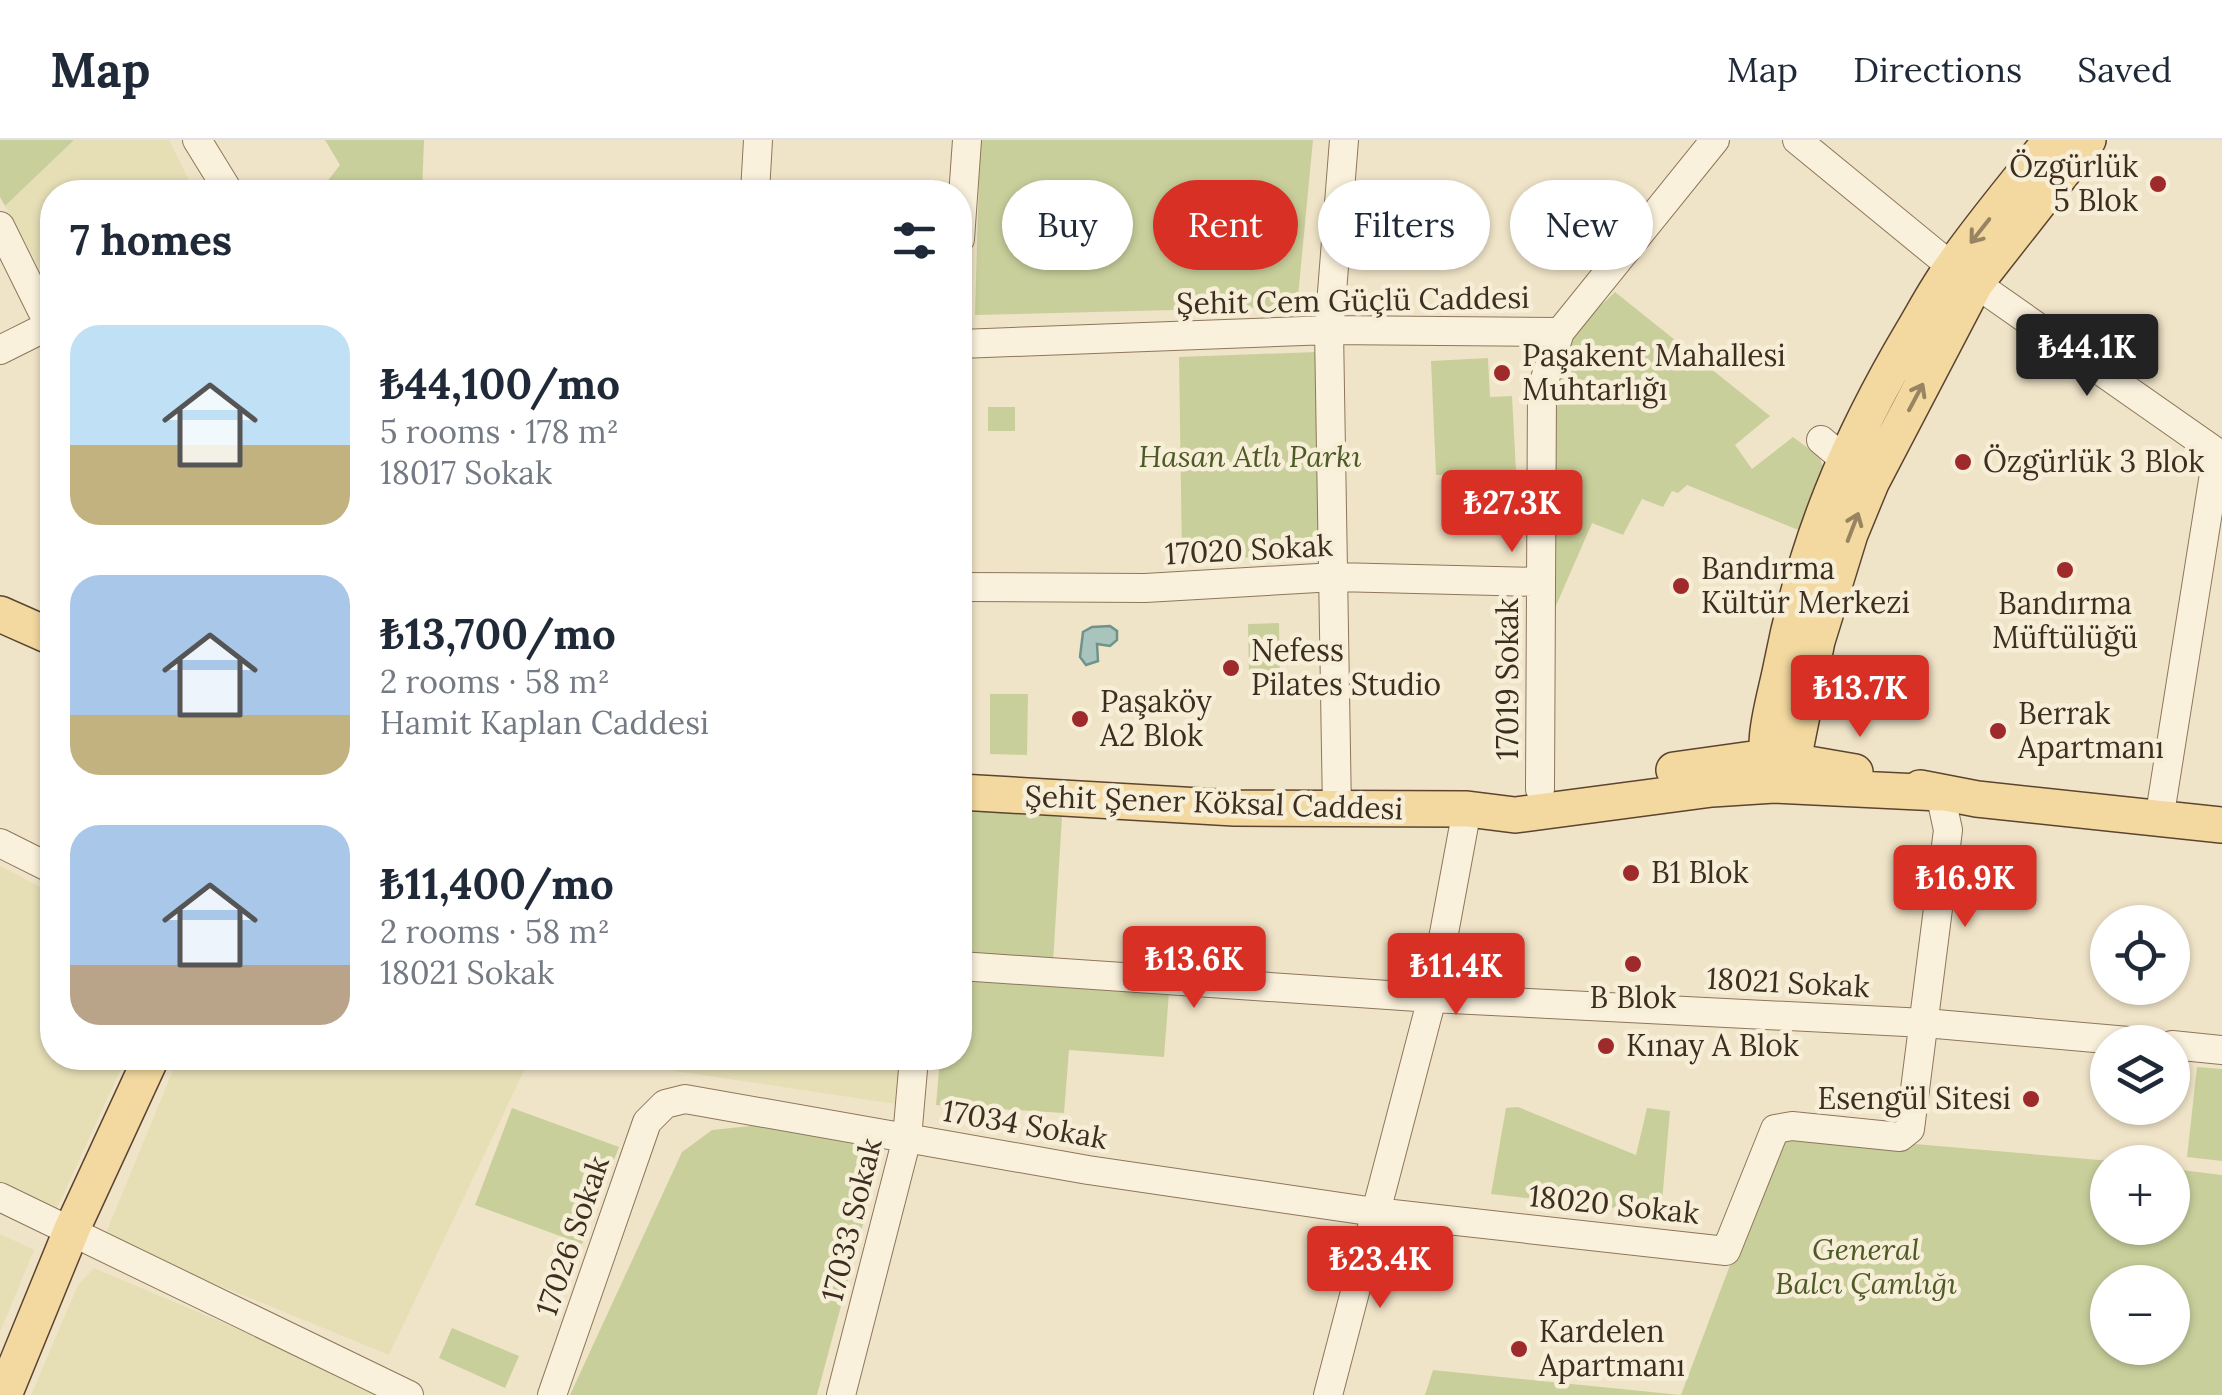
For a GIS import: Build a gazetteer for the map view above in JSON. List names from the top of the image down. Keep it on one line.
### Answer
{"streets":{"main road":["Şehit Şener Köksal Caddesi"],"street":["Şehit Cem Güçlü Caddesi","17020 Sokak","17019 Sokak","18021 Sokak","17034 Sokak","18020 Sokak","17033 Sokak","17026 Sokak"]},"crossings":[["Şehit Cem Güçlü Caddesi","17019 Sokak"],["17020 Sokak","17019 Sokak"],["17019 Sokak","Şehit Şener Köksal Caddesi"],["18021 Sokak","18020 Sokak"],["17034 Sokak","18020 Sokak"],["17034 Sokak","17033 Sokak"],["17034 Sokak","17026 Sokak"]],"parks":["Hasan Atlı Parkı","General Balcı Çamlığı"],"places":["Özgürlük 5 Blok","Paşakent Mahallesi Muhtarlığı","Özgürlük 3 Blok","Bandırma Müftülüğü","Bandırma Kültür Merkezi","Nefess Pilates Studio","Paşaköy A2 Blok","Berrak Apartmanı","B1 Blok","B Blok","Kınay A Blok","Esengül Sitesi","Kardelen Apartmanı"],"page":{"header":"Map","nav":["Map","Directions","Saved"],"chip":["Buy","Rent","Filters","New"],"heading":"7 homes","list":[{"name":"₺44,100/mo","note":"5 rooms · 178 m² · 18017 Sokak"},{"name":"₺13,700/mo","note":"2 rooms · 58 m² · Hamit Kaplan Caddesi"},{"name":"₺11,400/mo","note":"2 rooms · 58 m² · 18021 Sokak"}],"price":["₺44.1K","₺27.3K","₺13.7K","₺16.9K","₺13.6K","₺11.4K","₺23.4K"],"map_buttons":["+","−"]}}
